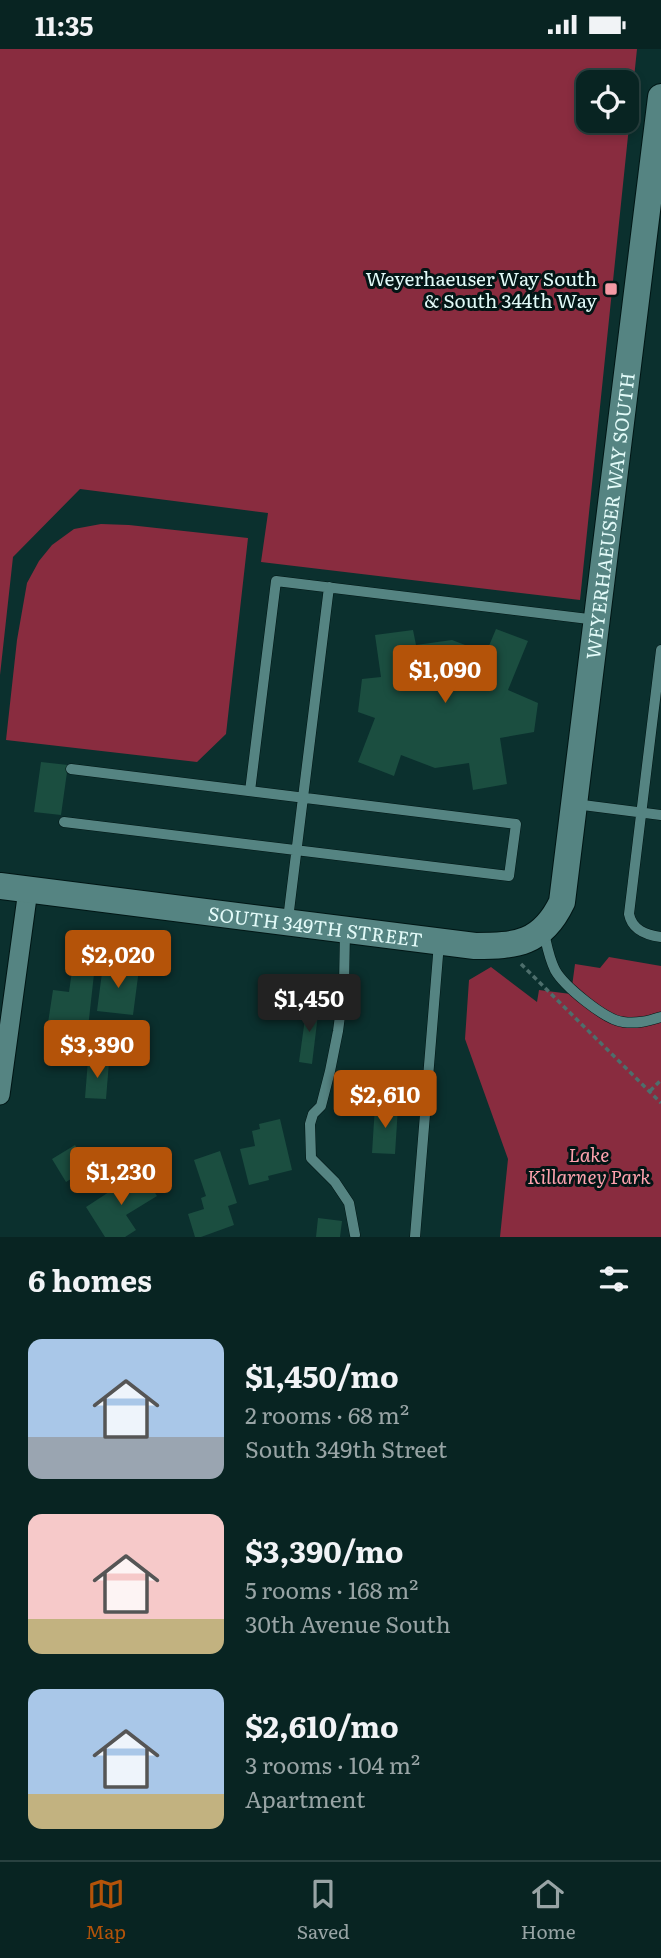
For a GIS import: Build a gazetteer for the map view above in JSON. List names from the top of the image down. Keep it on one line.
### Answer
{"streets":{"street":["WEYERHAEUSER WAY SOUTH","SOUTH 349TH STREET"]},"crossings":[["WEYERHAEUSER WAY SOUTH","SOUTH 349TH STREET"]],"parks":["Lake Killarney Park"],"places":{"transit":["Weyerhaeuser Way South & South 344th Way"]},"page":{"status":"11:35","price":["$1,090","$2,020","$1,450","$3,390","$2,610","$1,230"],"heading":"6 homes","list":[{"name":"$1,450/mo","note":"2 rooms · 68 m² · South 349th Street"},{"name":"$3,390/mo","note":"5 rooms · 168 m² · 30th Avenue South"},{"name":"$2,610/mo","note":"3 rooms · 104 m² · Apartment"}],"tabs":["Map","Saved","Home"]}}
